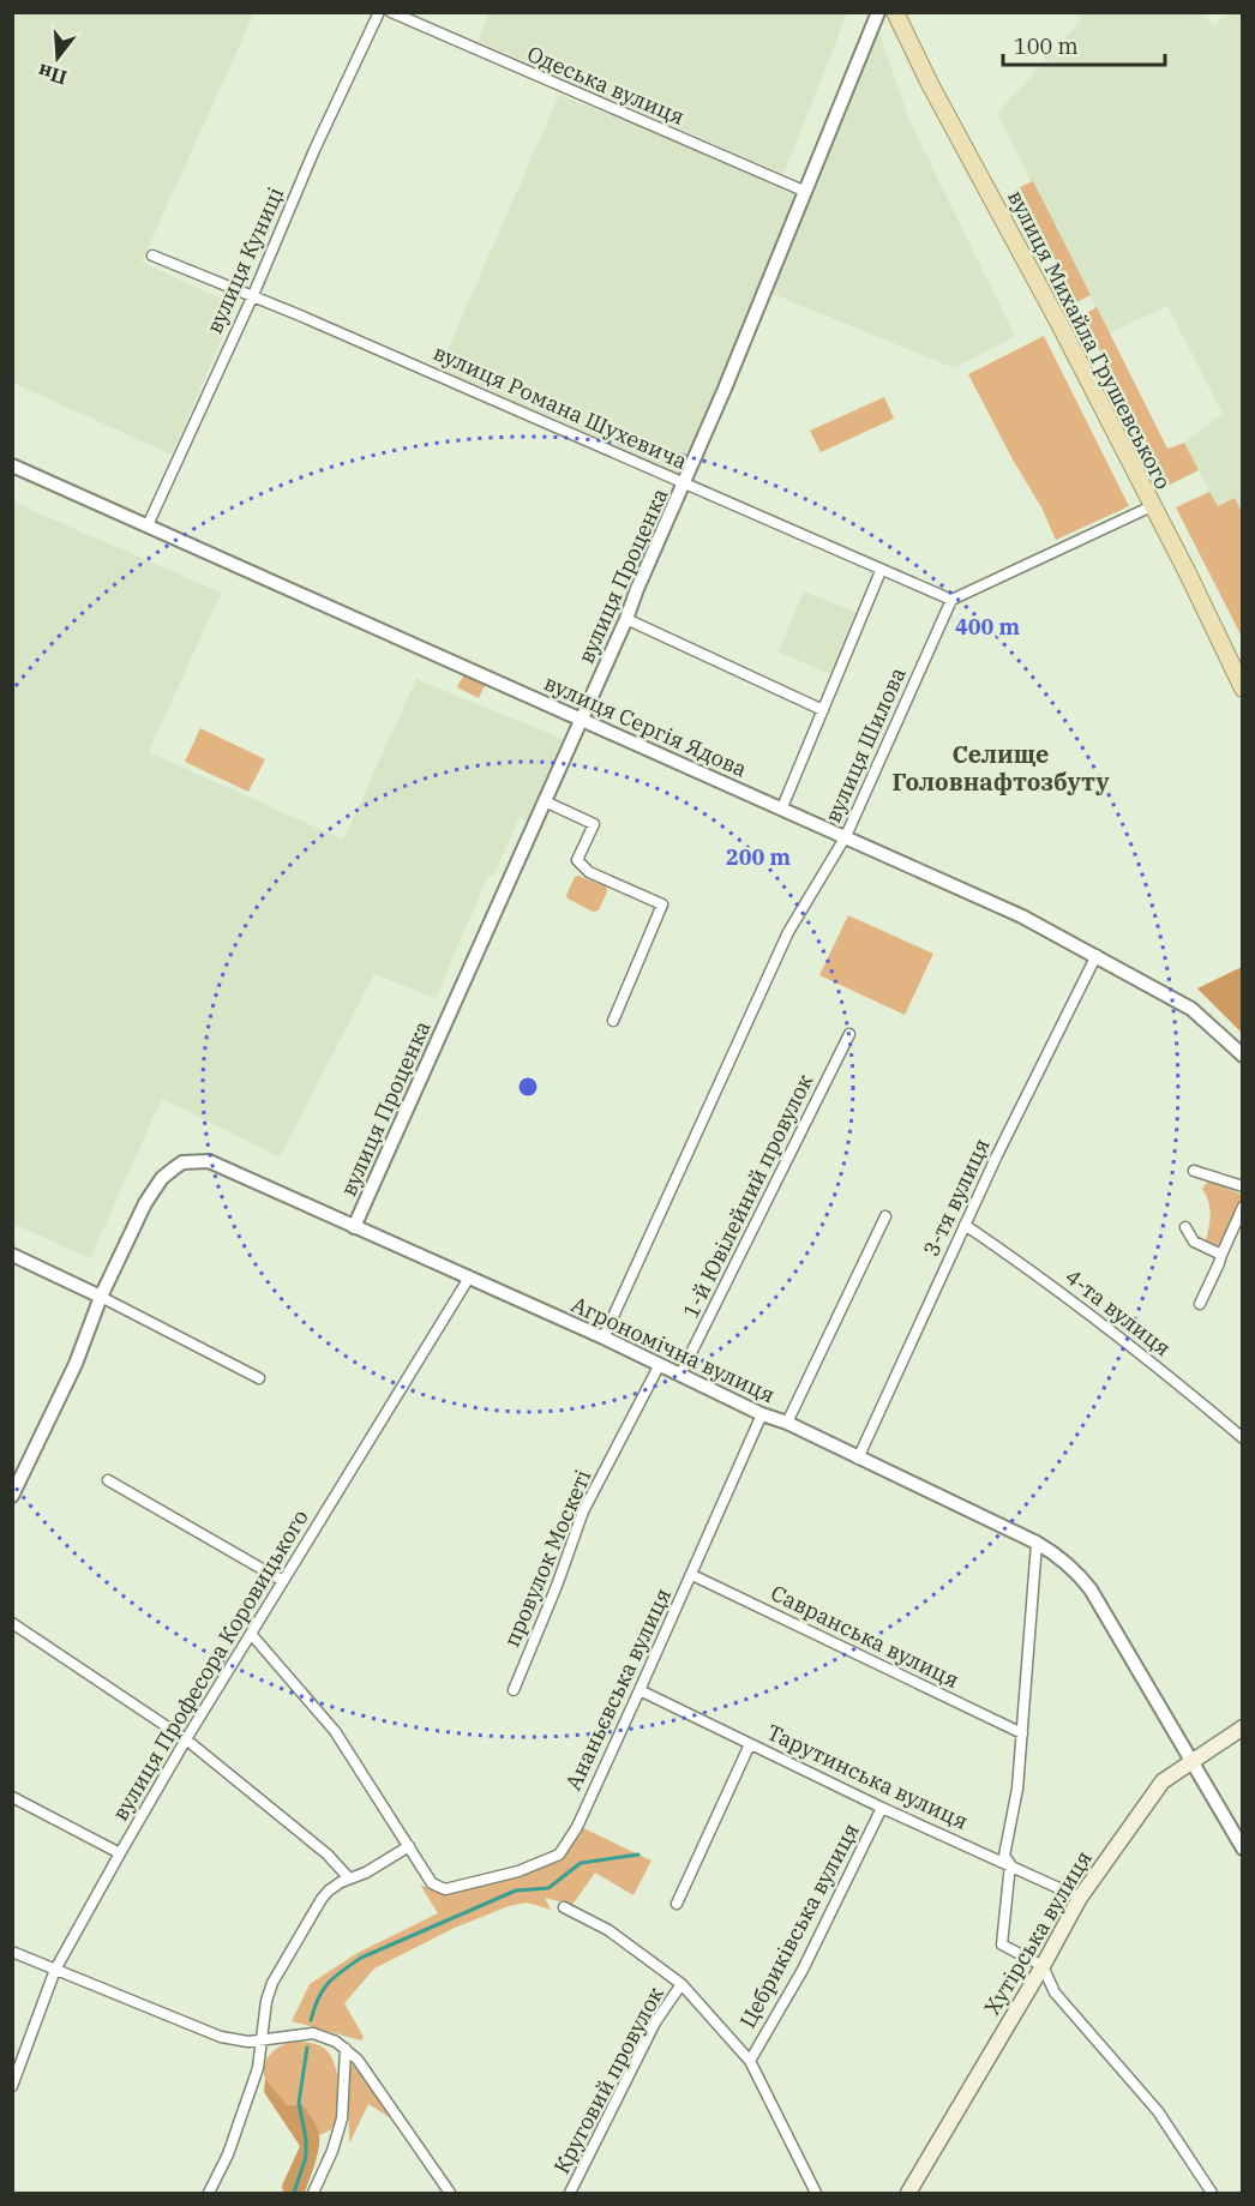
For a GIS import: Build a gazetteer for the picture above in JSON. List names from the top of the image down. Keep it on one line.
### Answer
{"streets":{"main road":["вулиця Михайла Грушевського","Хутірська вулиця"],"street":["Одеська вулиця","вулиця Куниці","вулиця Романа Шухевича","вулиця Проценка","вулиця Сергія Ядова","вулиця Шилова","1-й Ювілейний провулок","3-тя вулиця","4-та вулиця","Агрономічна вулиця","провулок Москеті","Савранська вулиця","вулиця Професора Коровицького","Ананьєвська вулиця","Тарутинська вулиця","Цебриківська вулиця","Круговий провулок"]},"crossings":[["Одеська вулиця","вулиця Проценка"],["вулиця Куниці","вулиця Романа Шухевича"],["вулиця Куниці","вулиця Сергія Ядова"],["вулиця Романа Шухевича","вулиця Проценка"],["вулиця Романа Шухевича","вулиця Шилова"],["вулиця Проценка","вулиця Сергія Ядова"],["вулиця Проценка","Агрономічна вулиця"],["вулиця Сергія Ядова","вулиця Шилова"],["вулиця Сергія Ядова","3-тя вулиця"],["вулиця Шилова","Агрономічна вулиця"],["1-й Ювілейний провулок","Агрономічна вулиця"],["3-тя вулиця","4-та вулиця"],["3-тя вулиця","Агрономічна вулиця"],["Агрономічна вулиця","провулок Москеті"],["Агрономічна вулиця","вулиця Професора Коровицького"],["Агрономічна вулиця","Ананьєвська вулиця"],["Агрономічна вулиця","Хутірська вулиця"],["Савранська вулиця","Ананьєвська вулиця"],["Ананьєвська вулиця","Тарутинська вулиця"],["Тарутинська вулиця","Цебриківська вулиця"],["Тарутинська вулиця","Хутірська вулиця"]],"districts":["Селище Головнафтозбуту"],"scale_bar":"100 m","north":"bottom","rings":["400 m","200 m"]}
